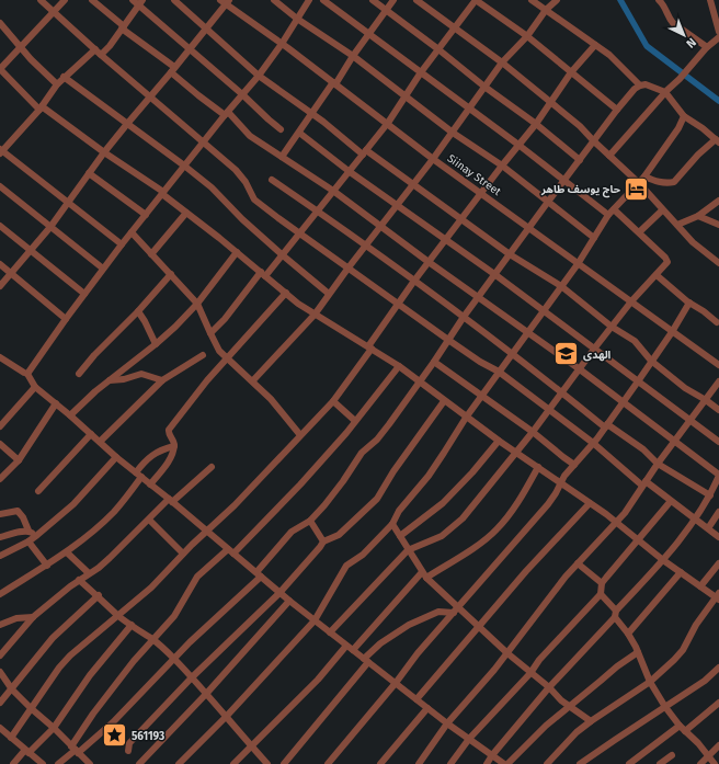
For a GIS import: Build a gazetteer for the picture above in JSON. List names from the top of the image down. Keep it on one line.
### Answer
{"streets":{"street":["Siinay Street"]},"places":{"hotel":["حاج يوسف طاهر"],"school or university":["الهدى"],"place":["561193"]},"north":"bottom right"}
